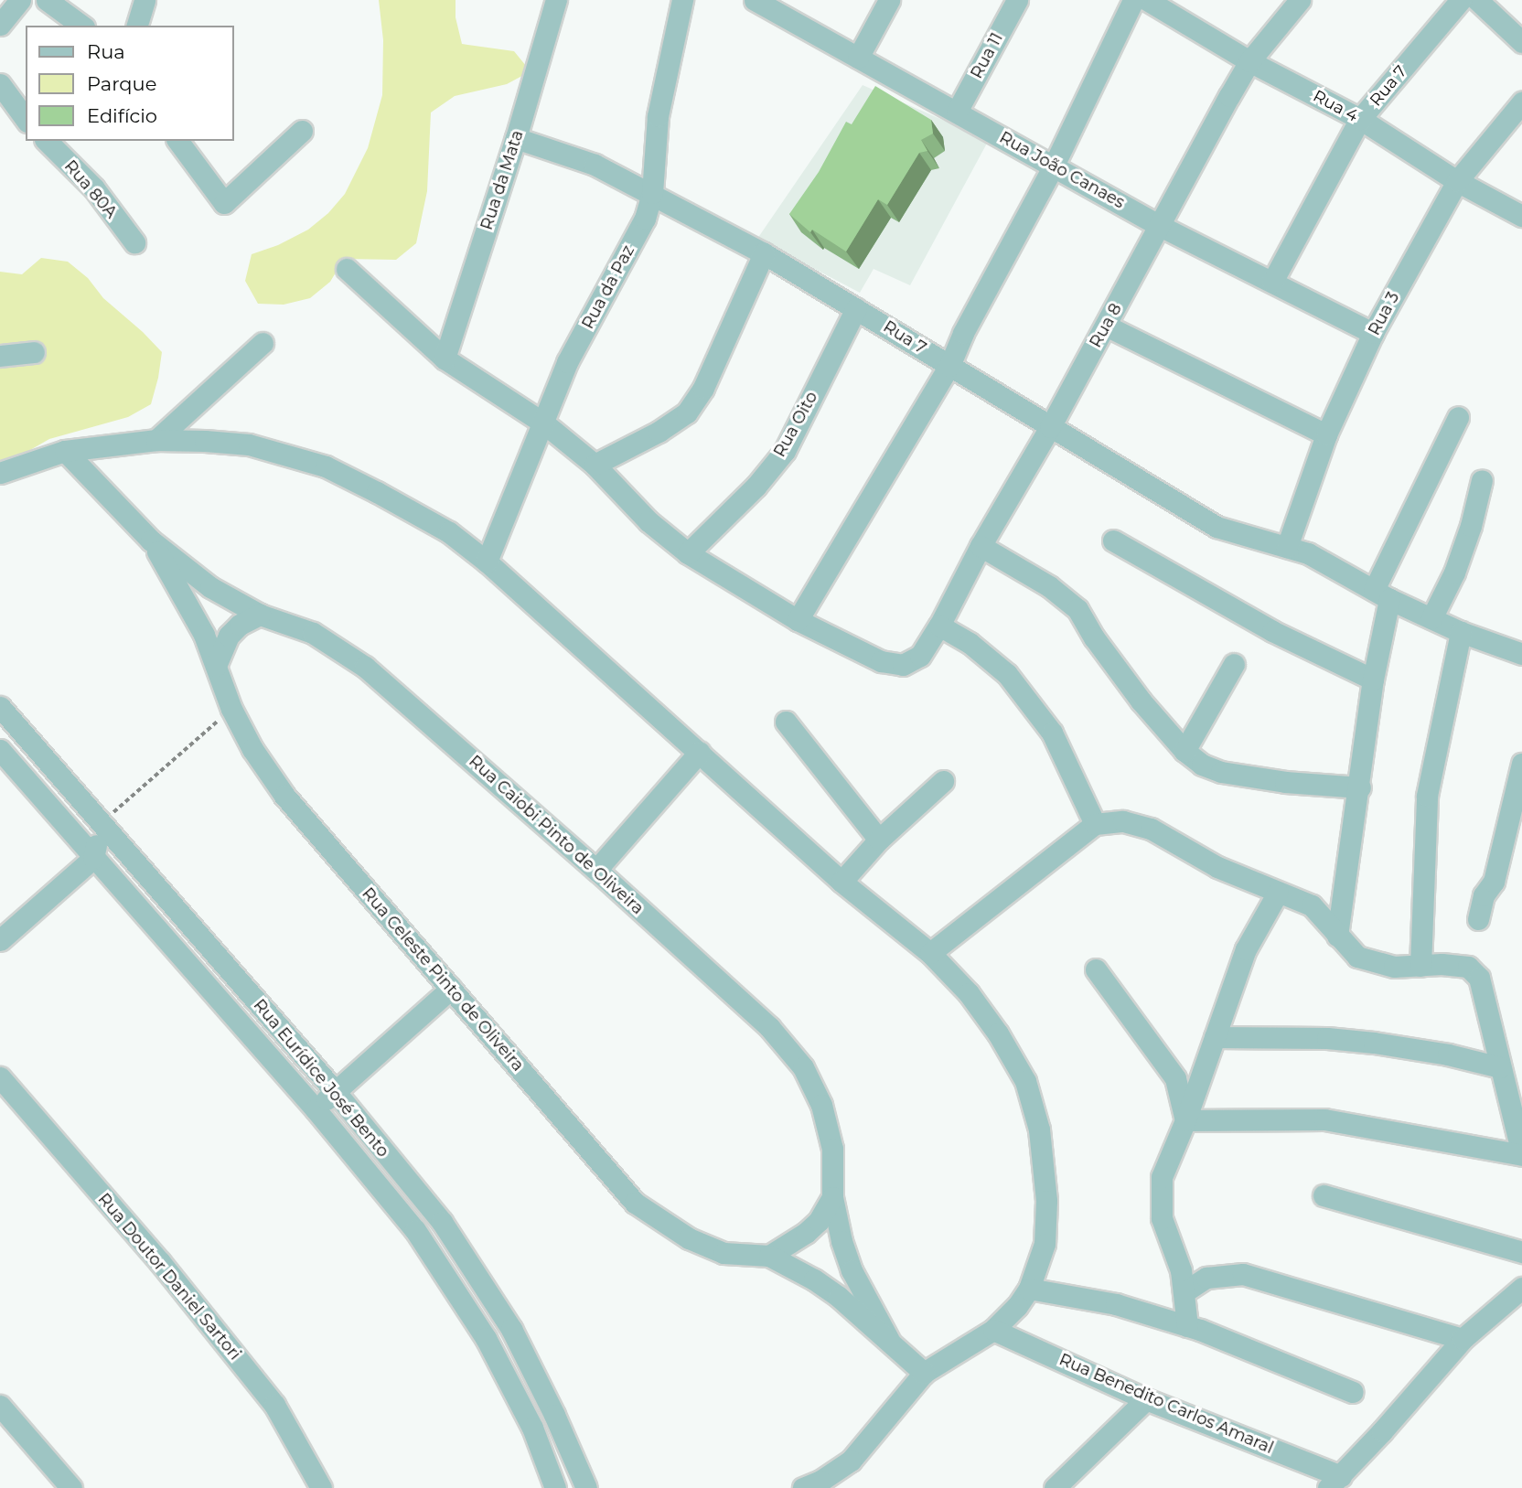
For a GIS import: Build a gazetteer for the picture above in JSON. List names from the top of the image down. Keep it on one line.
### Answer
{"streets":{"street":["Rua 11","Rua 7","Rua 4","Rua João Canaes","Rua da Mata","Rua 80A","Rua da Paz","Rua 3","Rua 8","Rua Oito","Rua Caiobi Pinto de Oliveira","Rua Celeste Pinto de Oliveira","Rua Eurídice José Bento","Rua Doutor Daniel Sartori","Rua Benedito Carlos Amaral"]},"crossings":[["Rua 11","Rua João Canaes"],["Rua 7","Rua 4"],["Rua 7","Rua João Canaes"],["Rua 7","Rua da Mata"],["Rua 7","Rua da Paz"],["Rua 7","Rua 3"],["Rua 7","Rua 8"],["Rua 7","Rua Oito"],["Rua 4","Rua 3"],["Rua 4","Rua 8"],["Rua João Canaes","Rua 3"],["Rua João Canaes","Rua 8"],["Rua Caiobi Pinto de Oliveira","Rua Celeste Pinto de Oliveira"]],"legend":["Rua","Parque","Edifício"]}
